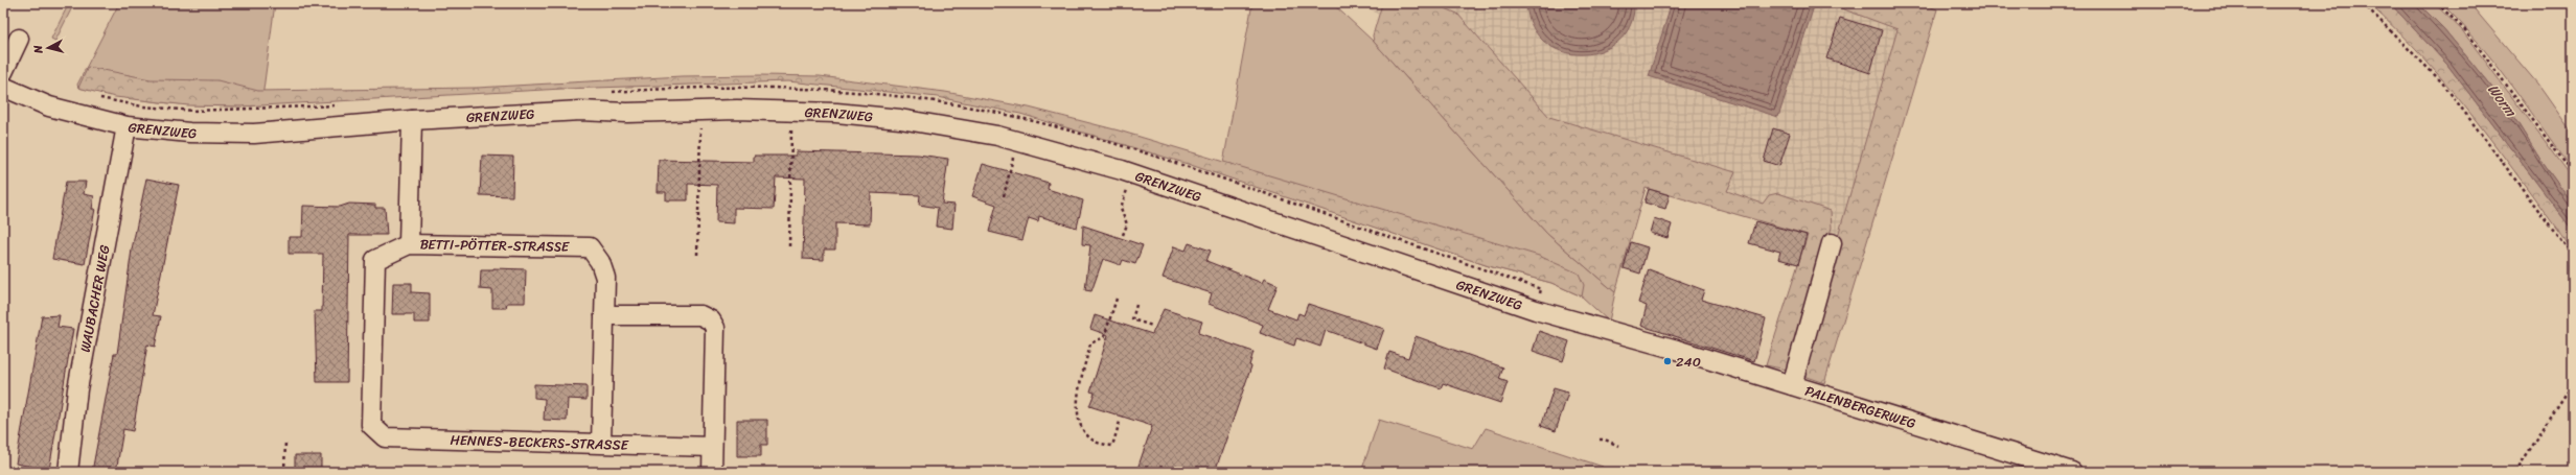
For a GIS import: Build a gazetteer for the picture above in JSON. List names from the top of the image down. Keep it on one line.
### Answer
{"streets":{"street":["GRENZWEG","BETTI-PÖTTER-STRASSE","WAUBACHER WEG","PALENBERGERWEG","HENNES-BECKERS-STRASSE"]},"crossings":[["GRENZWEG","WAUBACHER WEG"],["GRENZWEG","PALENBERGERWEG"],["BETTI-PÖTTER-STRASSE","HENNES-BECKERS-STRASSE"]],"water":["Worm"],"places":["240"],"north":"left"}
